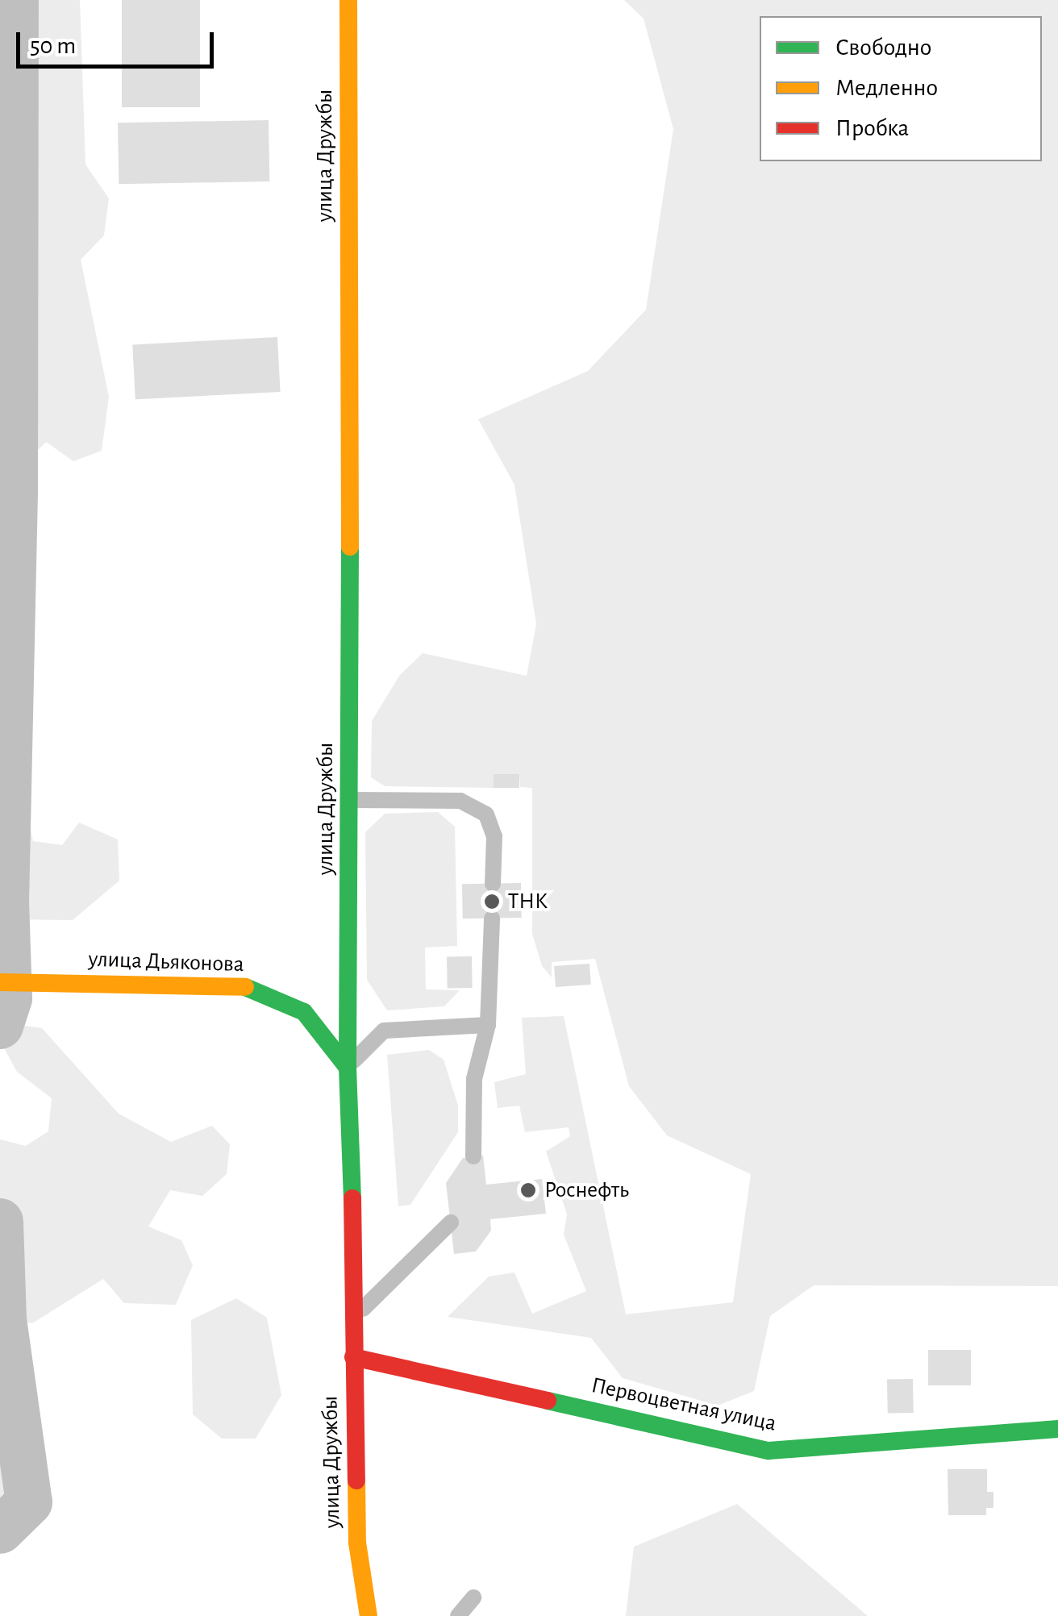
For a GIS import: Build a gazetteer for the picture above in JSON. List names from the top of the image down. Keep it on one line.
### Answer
{"streets":{"street":["улица Дружбы","улица Дьяконова","Первоцветная улица"]},"crossings":[["улица Дружбы","улица Дьяконова"],["улица Дружбы","Первоцветная улица"]],"places":["ТНК","Роснефть"],"legend":["Свободно","Медленно","Пробка"],"scale_bar":"50 m"}
